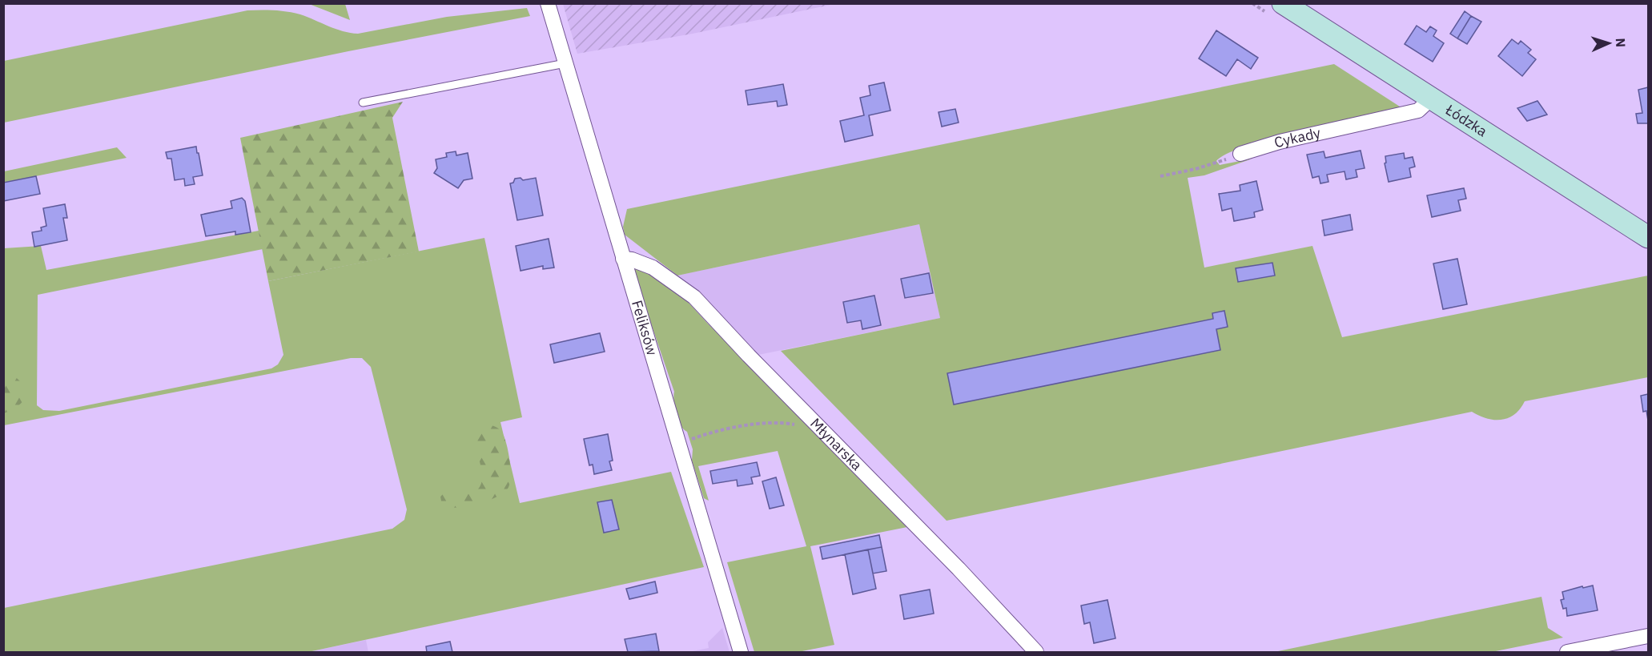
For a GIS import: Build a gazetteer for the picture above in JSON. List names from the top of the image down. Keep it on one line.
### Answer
{"streets":{"main road":["Łódzka"],"street":["Cykady","Feliksów","Młynarska"]},"crossings":[["Łódzka","Cykady"],["Feliksów","Młynarska"]],"north":"right"}
